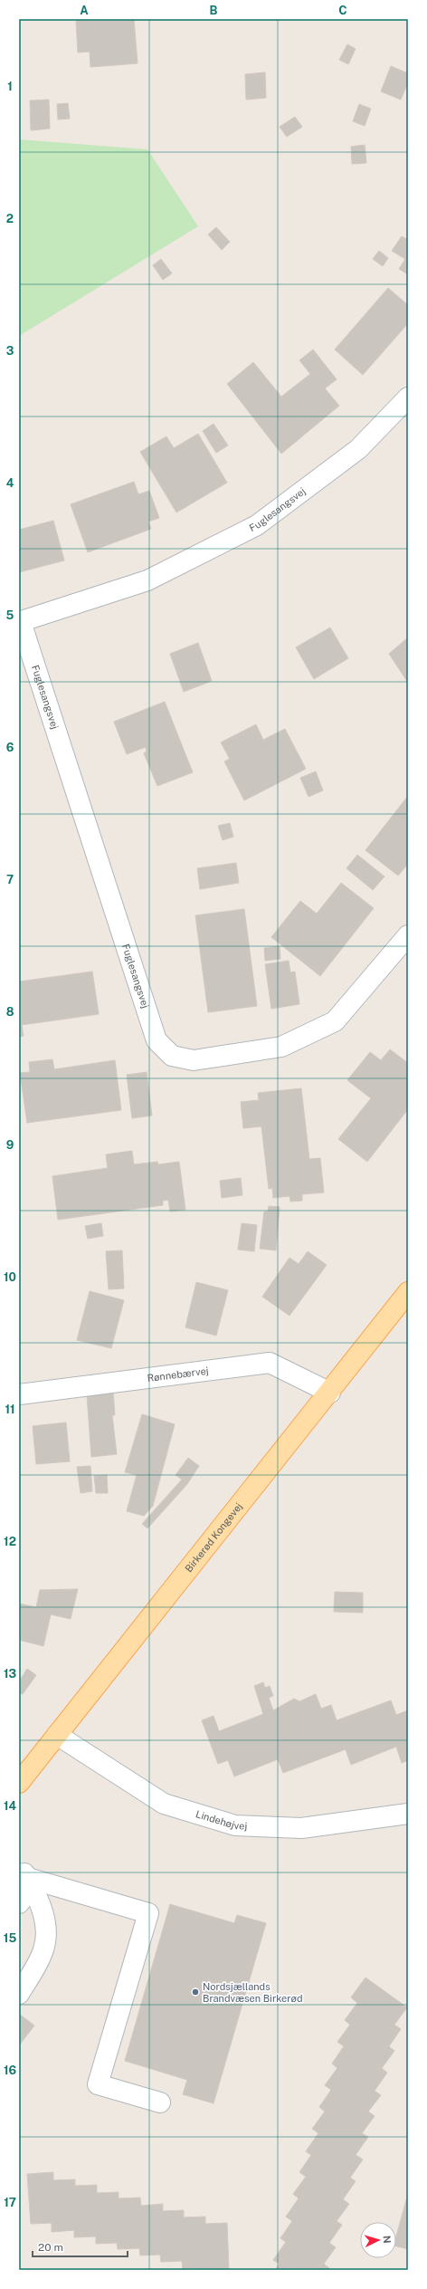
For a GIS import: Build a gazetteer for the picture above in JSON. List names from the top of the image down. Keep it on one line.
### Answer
{"streets":{"main road":["Birkerød Kongevej"],"street":["Fuglesangsvej","Rønnebærvej","Lindehøjvej"]},"crossings":[["Rønnebærvej","Birkerød Kongevej"],["Birkerød Kongevej","Lindehøjvej"]],"places":["Nordsjællands Brandvæsen Birkerød"],"scale_bar":"20 m","north":"right","grid":{"columns":["A","B","C"],"rows":["1","2","3","4","5","6","7","8","9","10","11","12","13","14","15","16","17"]}}
